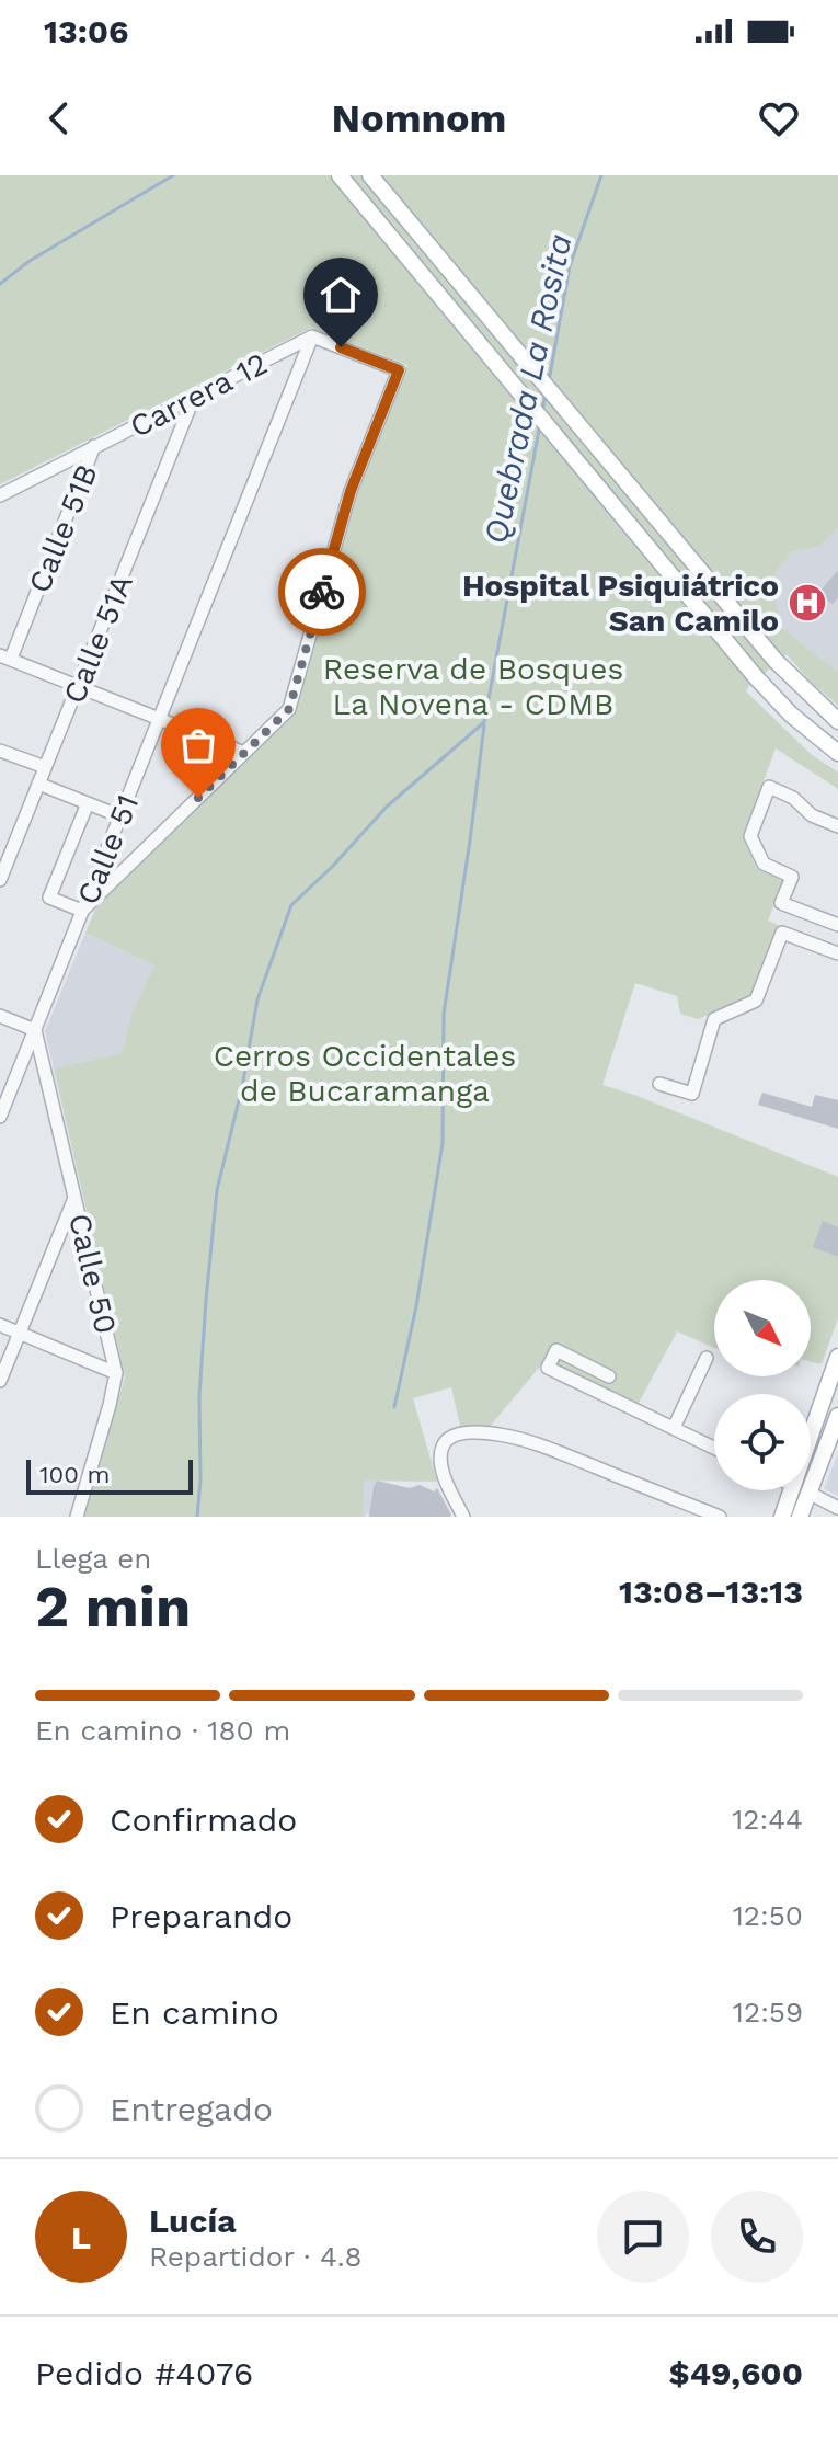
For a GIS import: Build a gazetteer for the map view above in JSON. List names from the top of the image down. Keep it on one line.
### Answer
{"streets":{"street":["Carrera 12","Calle 51B","Calle 51A","Calle 51","Calle 50"]},"crossings":[["Carrera 12","Calle 51B"],["Carrera 12","Calle 51A"],["Carrera 12","Calle 51"],["Calle 51","Calle 50"]],"water":["Quebrada La Rosita"],"parks":["Reserva de Bosques La Novena - CDMB","Cerros Occidentales de Bucaramanga"],"places":{"hospital":["Hospital Psiquiátrico San Camilo"]},"scale_bar":"100 m","north":"bottom right","page":{"status":"13:06","header":"Nomnom","scale":"100 m","heading":["2 min","Llega en","13:08–13:13"],"panel":["Lucía","Repartidor · 4.8","Pedido #4076","$49,600"],"bar":"En camino · 180 m","list":[["Confirmado","12:44"],["Preparando","12:50"],["En camino","12:59"],"Entregado"],"round":"L"}}
